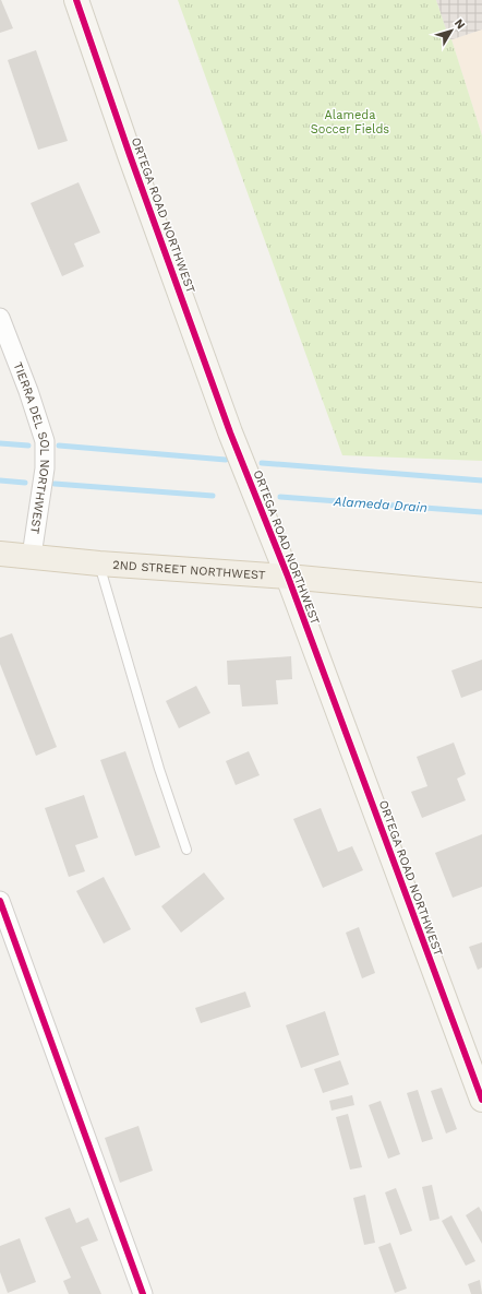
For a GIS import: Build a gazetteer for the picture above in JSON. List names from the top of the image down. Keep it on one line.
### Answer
{"streets":{"main road":["2ND STREET NORTHWEST"],"street":["ORTEGA ROAD NORTHWEST","TIERRA DEL SOL NORTHWEST"]},"crossings":[["ORTEGA ROAD NORTHWEST","2ND STREET NORTHWEST"],["TIERRA DEL SOL NORTHWEST","2ND STREET NORTHWEST"]],"water":["Alameda Drain"],"parks":["Alameda Soccer Fields"],"north":"top right"}
